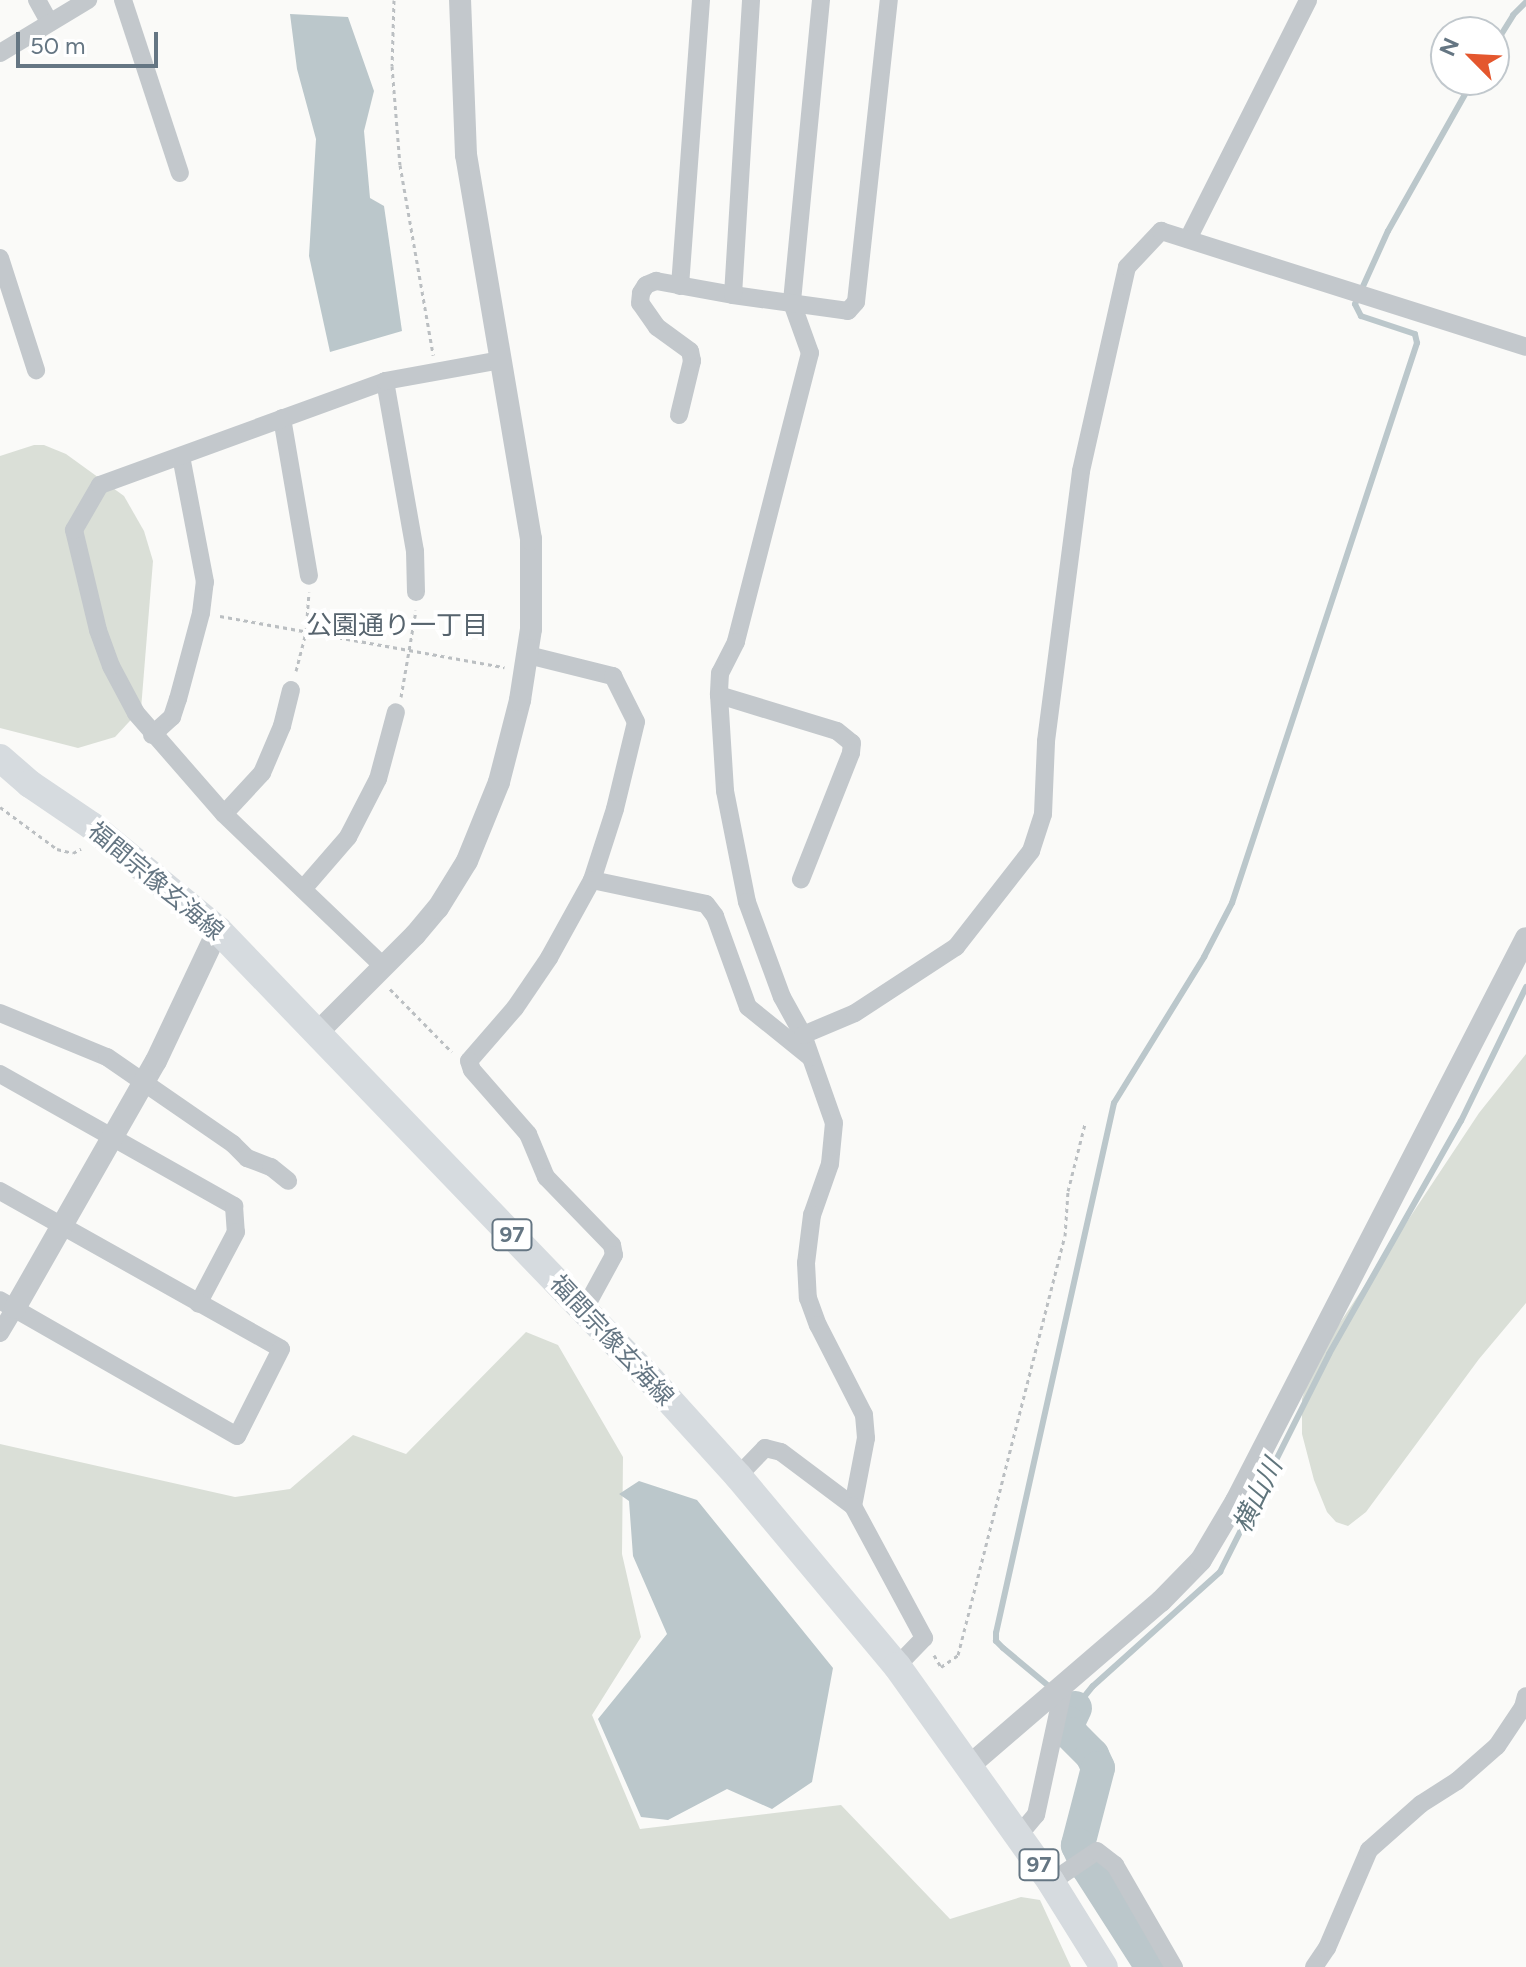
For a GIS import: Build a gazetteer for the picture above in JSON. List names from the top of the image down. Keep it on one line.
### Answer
{"streets":{"main road":["福間宗像玄海線","97"]},"districts":["公園通り一丁目"],"water":["横山川"],"scale_bar":"50 m","north":"top left"}
